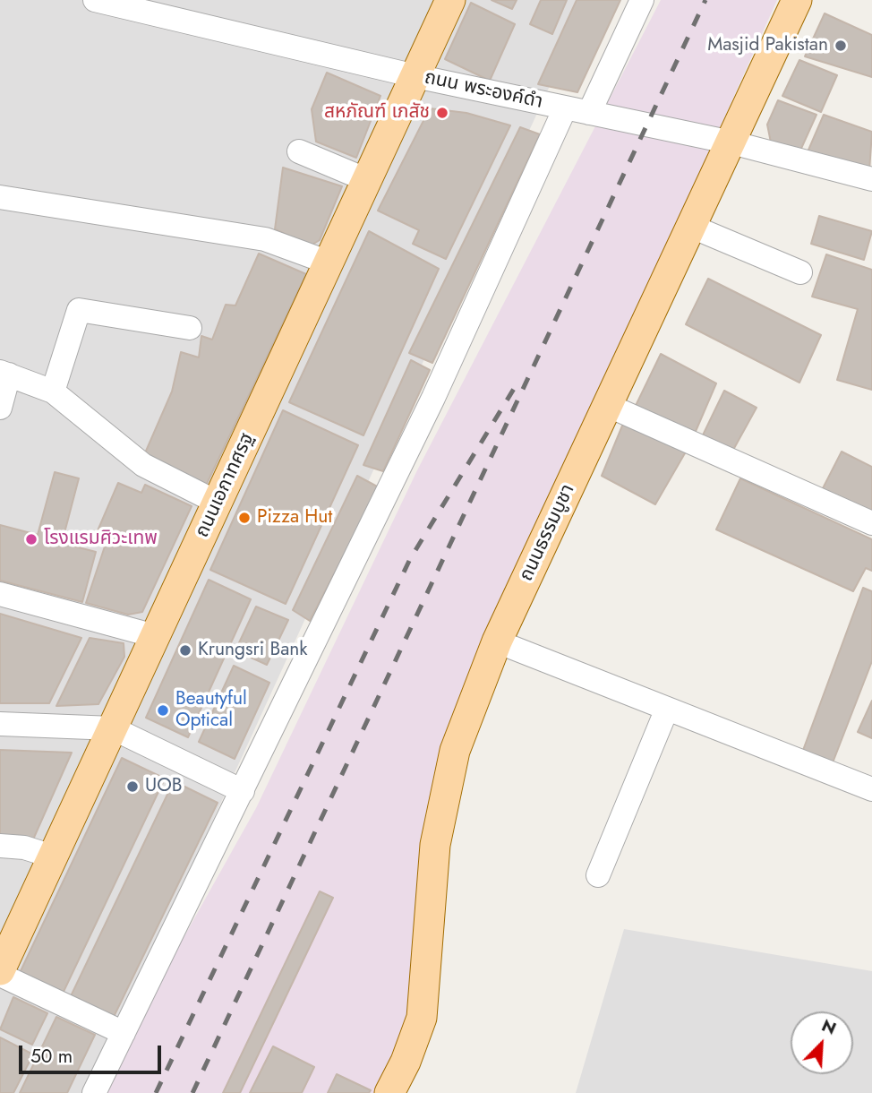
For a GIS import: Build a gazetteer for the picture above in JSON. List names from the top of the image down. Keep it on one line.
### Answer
{"streets":{"main road":["ถนนเอกาทศรฐ","ถนนธรรมบูชา"],"street":["ถนน พระองค์ดำ"]},"crossings":[["ถนน พระองค์ดำ","ถนนเอกาทศรฐ"],["ถนน พระองค์ดำ","ถนนธรรมบูชา"]],"places":["Masjid Pakistan","สหภัณฑ์ เภสัช","Pizza Hut","โรงแรมศิวะเทพ","Krungsri Bank","Beautyful Optical","UOB"],"scale_bar":"50 m","north":"top right"}
